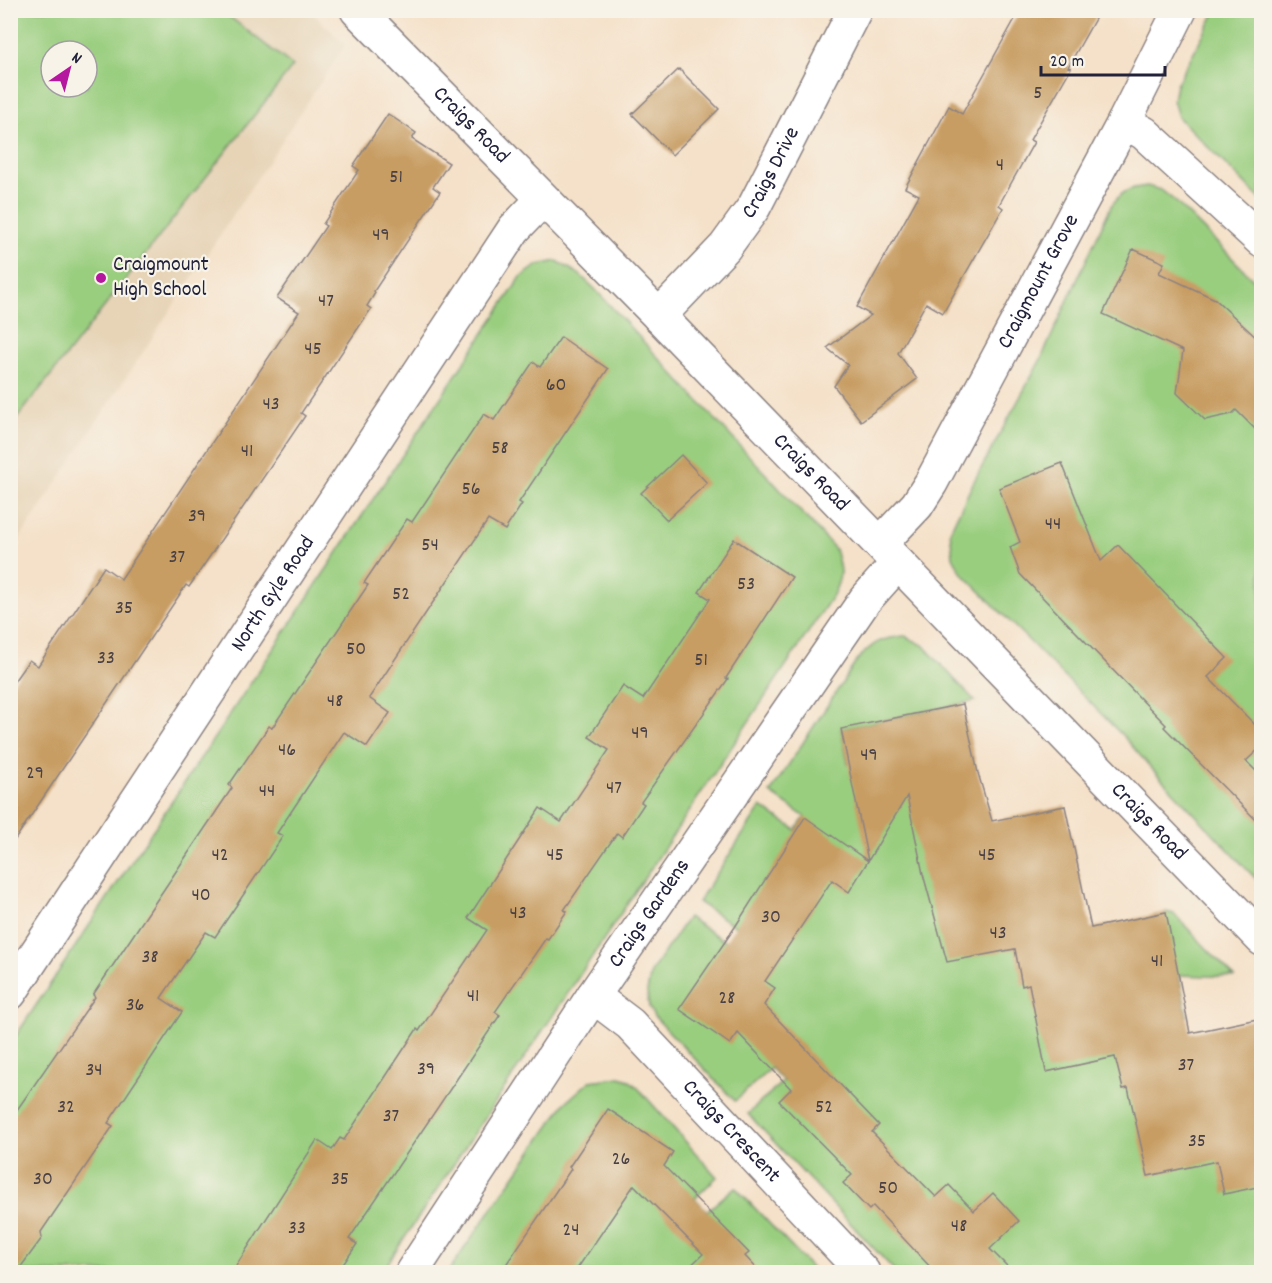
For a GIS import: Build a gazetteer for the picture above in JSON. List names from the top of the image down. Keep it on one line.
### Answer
{"streets":{"street":["Craigs Road","Craigs Drive","Craigmount Grove","North Gyle Road","Craigs Gardens","Craigs Crescent"]},"crossings":[["Craigs Road","Craigs Drive"],["Craigs Road","Craigmount Grove"],["Craigs Road","North Gyle Road"],["Craigs Road","Craigs Gardens"],["Craigmount Grove","Craigs Gardens"],["Craigs Gardens","Craigs Crescent"]],"places":["Craigmount High School"],"house_numbers":["5","4","51","49","47","45","60","43","58","41","56","39","44","54","37","53","52","35","50","33","51","48","49","46","49","29","47","44","42","45","45","40","43","30","43","38","41","41","28","36","37","39","34","32","52","37","35","26","30","35","50","48","33","24"],"scale_bar":"20 m","north":"top right"}
